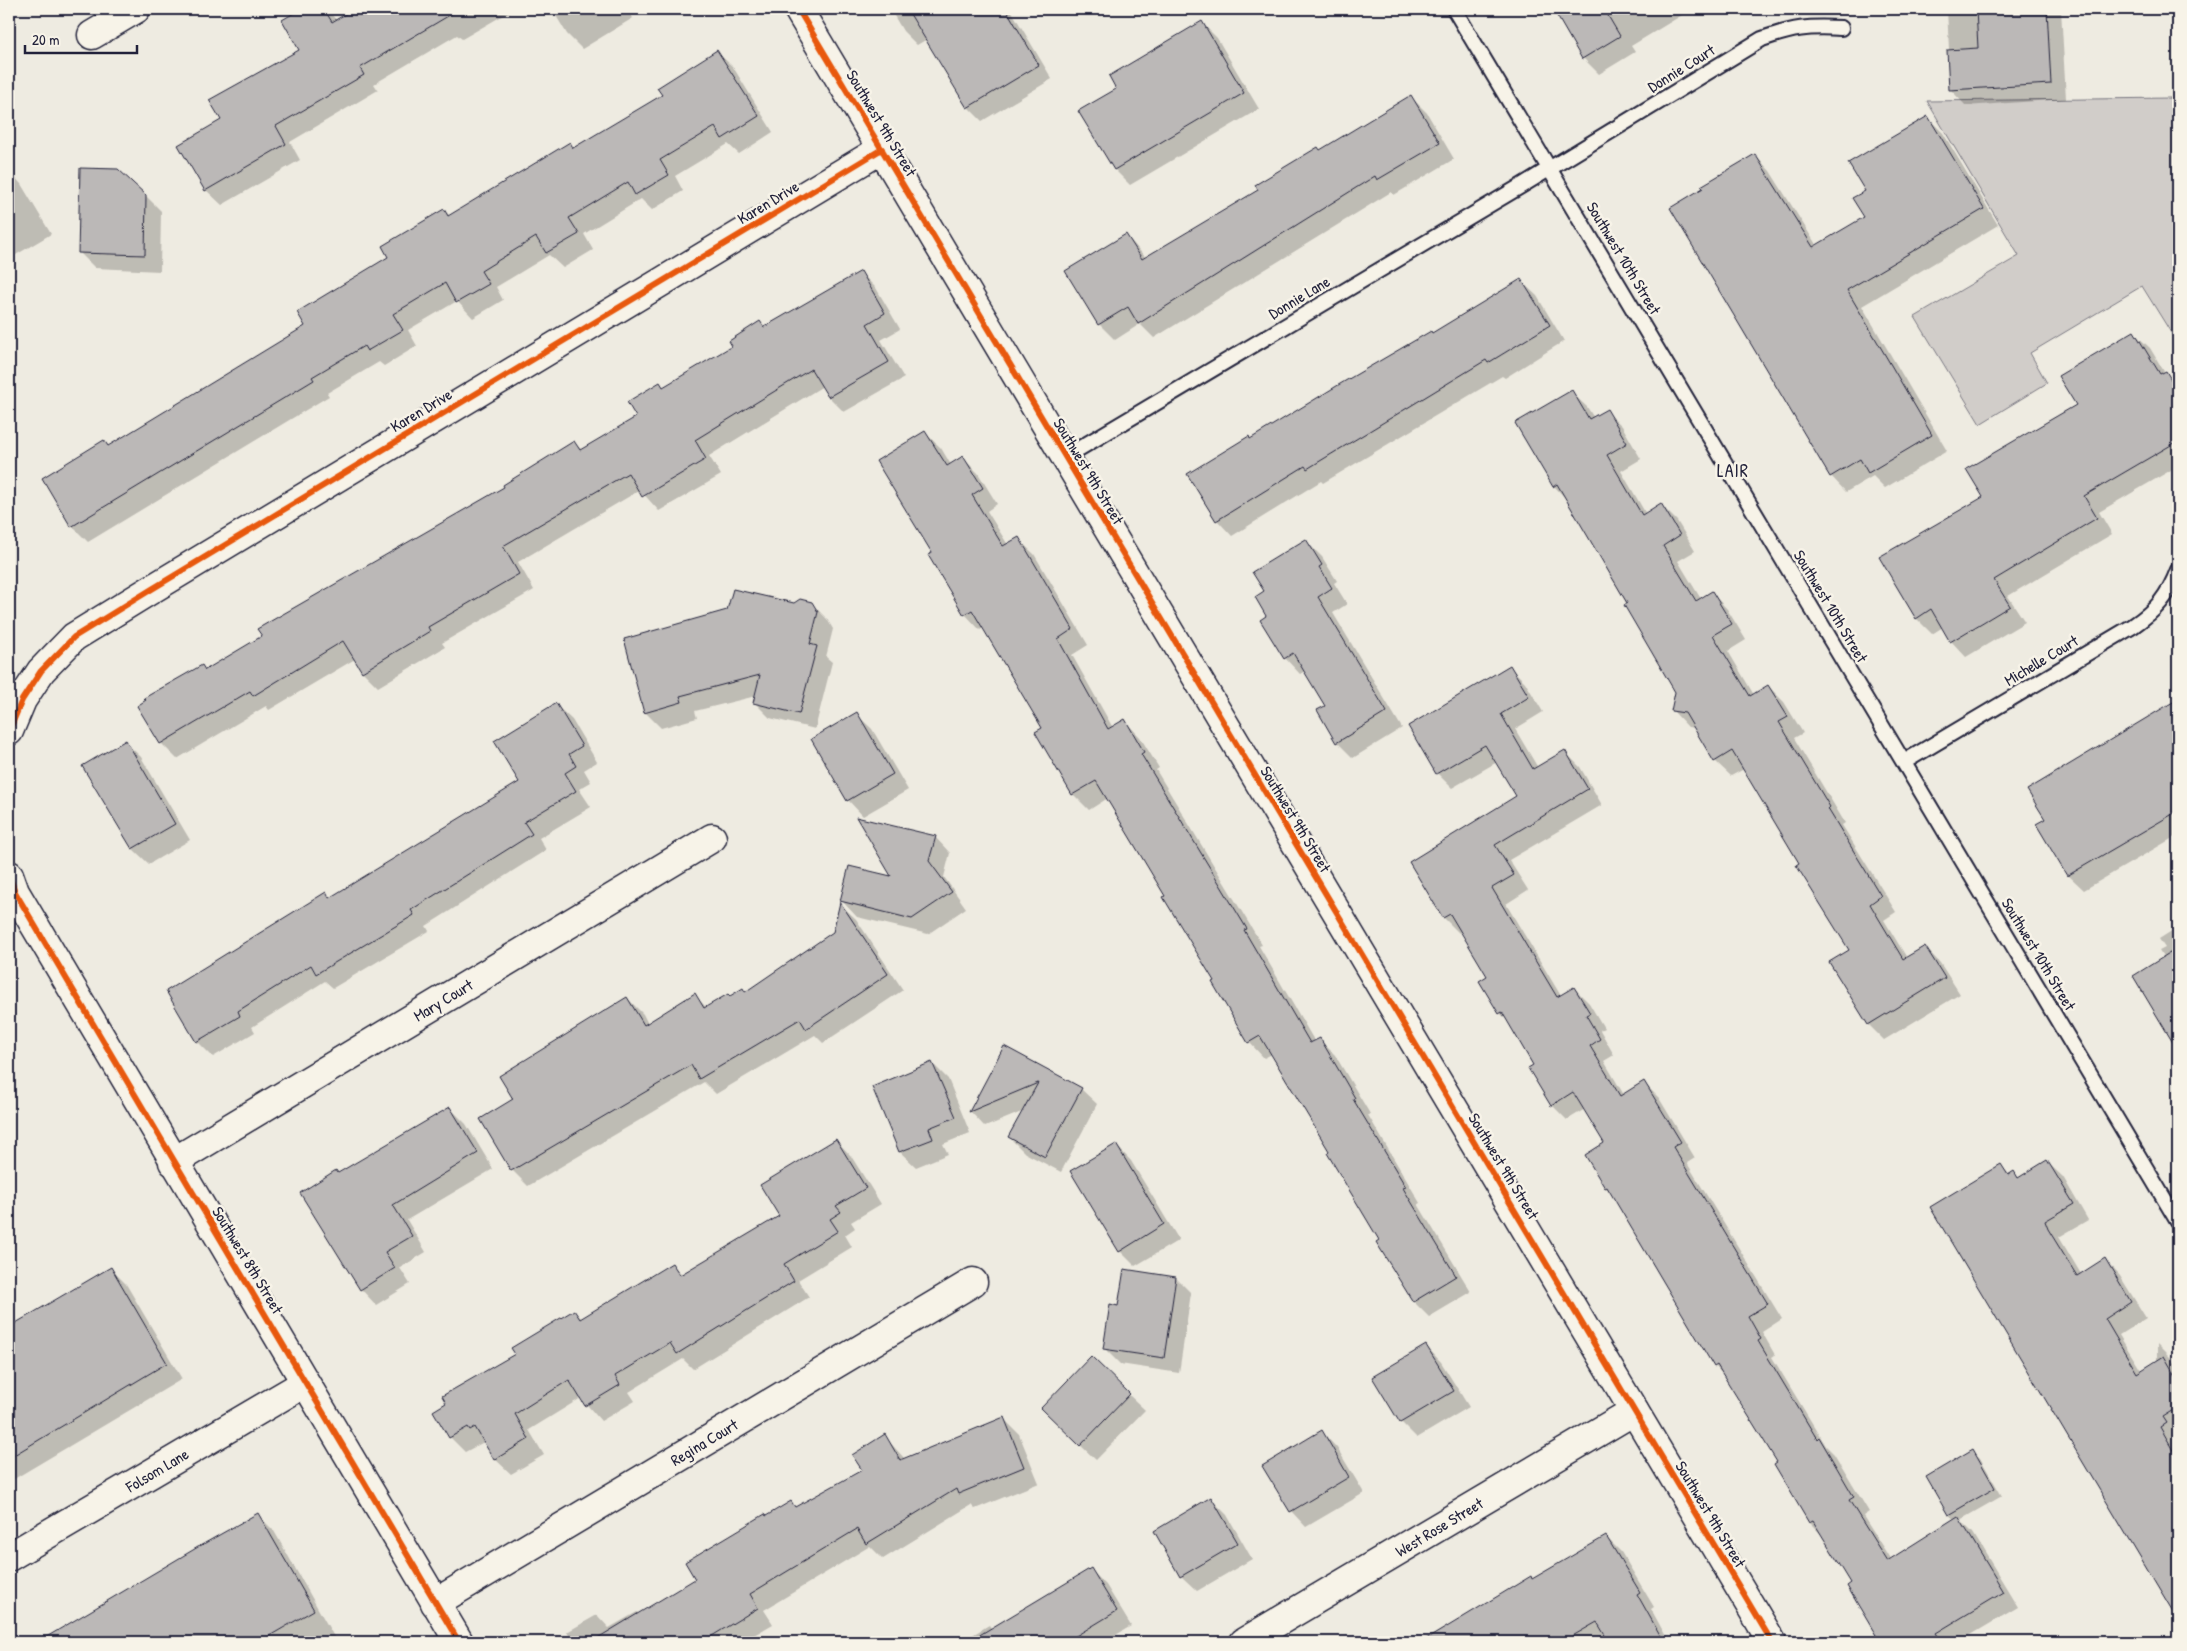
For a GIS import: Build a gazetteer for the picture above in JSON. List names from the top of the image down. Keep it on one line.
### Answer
{"streets":{"street":["Southwest 9th Street","Karen Drive","Mary Court","Southwest 8th Street","Regina Court","Folsom Lane","West Rose Street"],"lane":["Donnie Court","Southwest 10th Street","Donnie Lane","Michelle Court"]},"crossings":[["Donnie Court","Southwest 10th Street"],["Donnie Court","Donnie Lane"],["Southwest 9th Street","Karen Drive"],["Southwest 9th Street","Donnie Lane"],["Southwest 9th Street","West Rose Street"],["Southwest 10th Street","Donnie Lane"],["Southwest 10th Street","Michelle Court"],["Mary Court","Southwest 8th Street"],["Southwest 8th Street","Regina Court"],["Southwest 8th Street","Folsom Lane"]],"districts":["LAIR"],"scale_bar":"20 m"}
